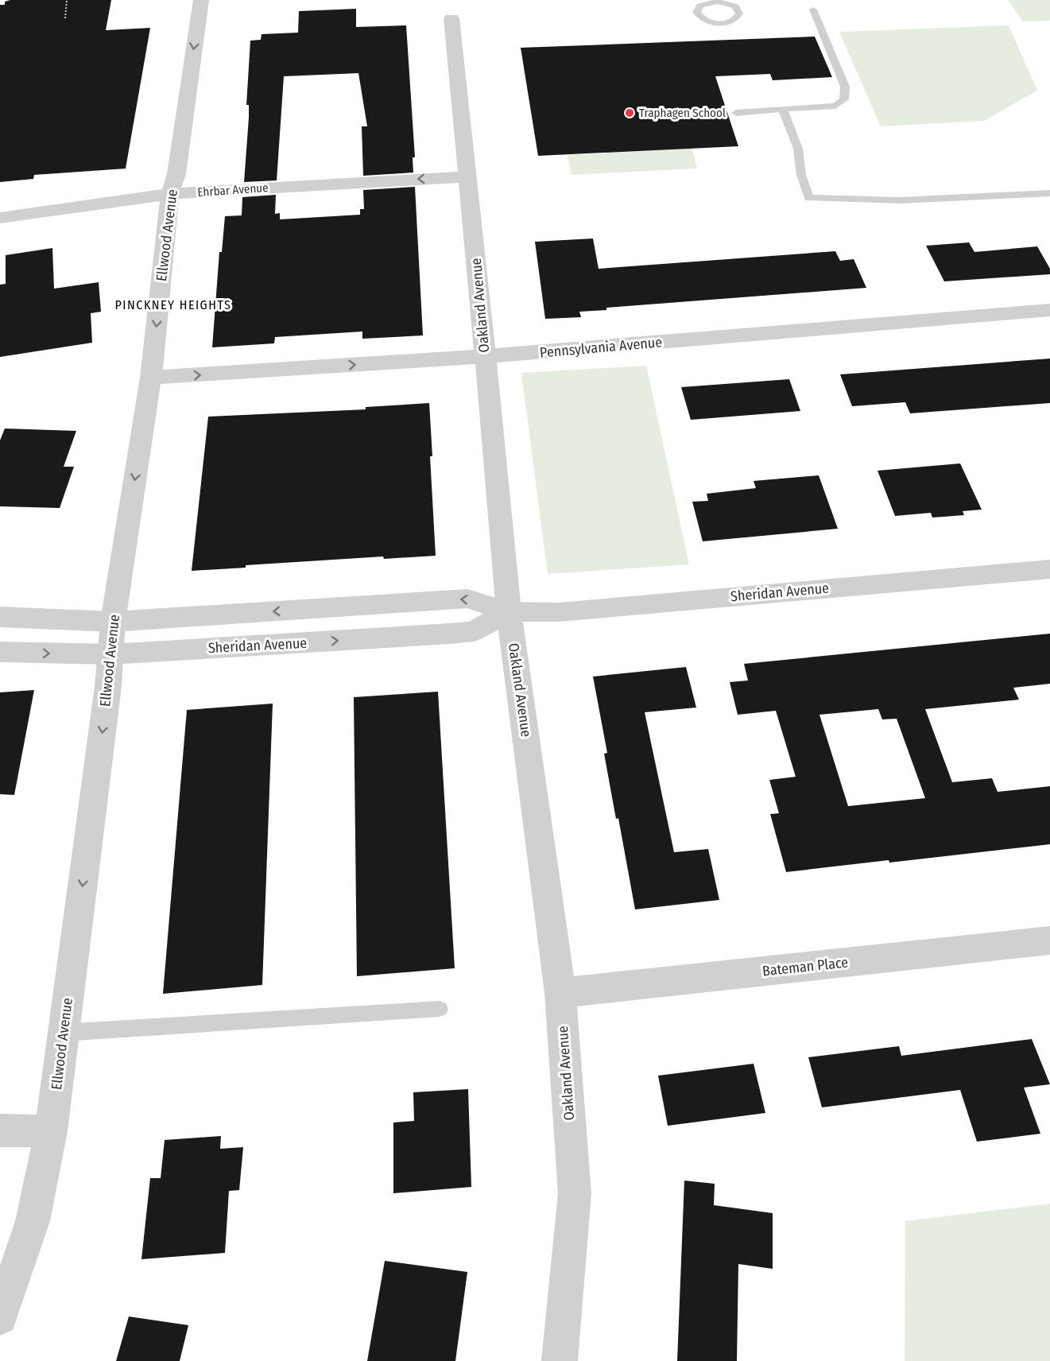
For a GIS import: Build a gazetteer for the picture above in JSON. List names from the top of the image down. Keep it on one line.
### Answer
{"streets":{"street":["Ehrbar Avenue","Ellwood Avenue","Oakland Avenue","Pennsylvania Avenue","Sheridan Avenue","Bateman Place"]},"crossings":[["Ehrbar Avenue","Ellwood Avenue"],["Ehrbar Avenue","Oakland Avenue"],["Ellwood Avenue","Pennsylvania Avenue"],["Ellwood Avenue","Sheridan Avenue"],["Oakland Avenue","Pennsylvania Avenue"],["Oakland Avenue","Sheridan Avenue"],["Oakland Avenue","Bateman Place"]],"one_way":["Ehrbar Avenue","Ellwood Avenue","Pennsylvania Avenue"],"districts":["PINCKNEY HEIGHTS"],"places":["Traphagen School"]}
